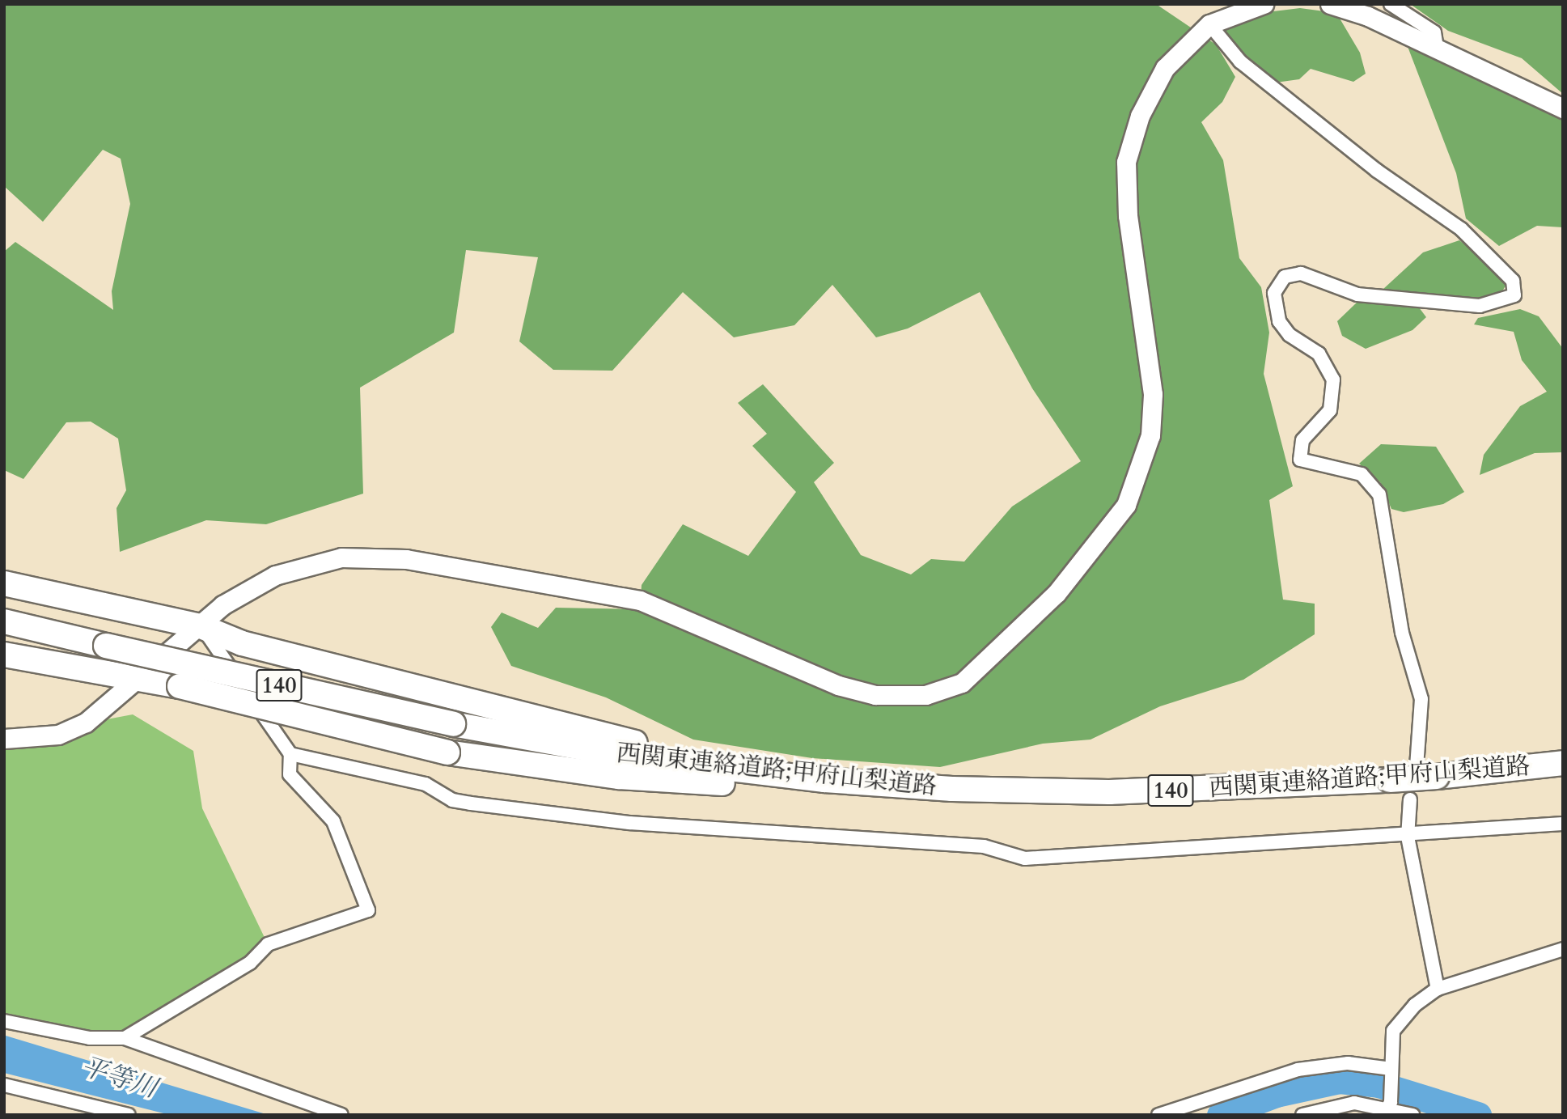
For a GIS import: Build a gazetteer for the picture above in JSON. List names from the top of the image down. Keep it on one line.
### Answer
{"streets":{"highway":["140","西関東連絡道路;甲府山梨道路"]},"water":["平等川"]}
